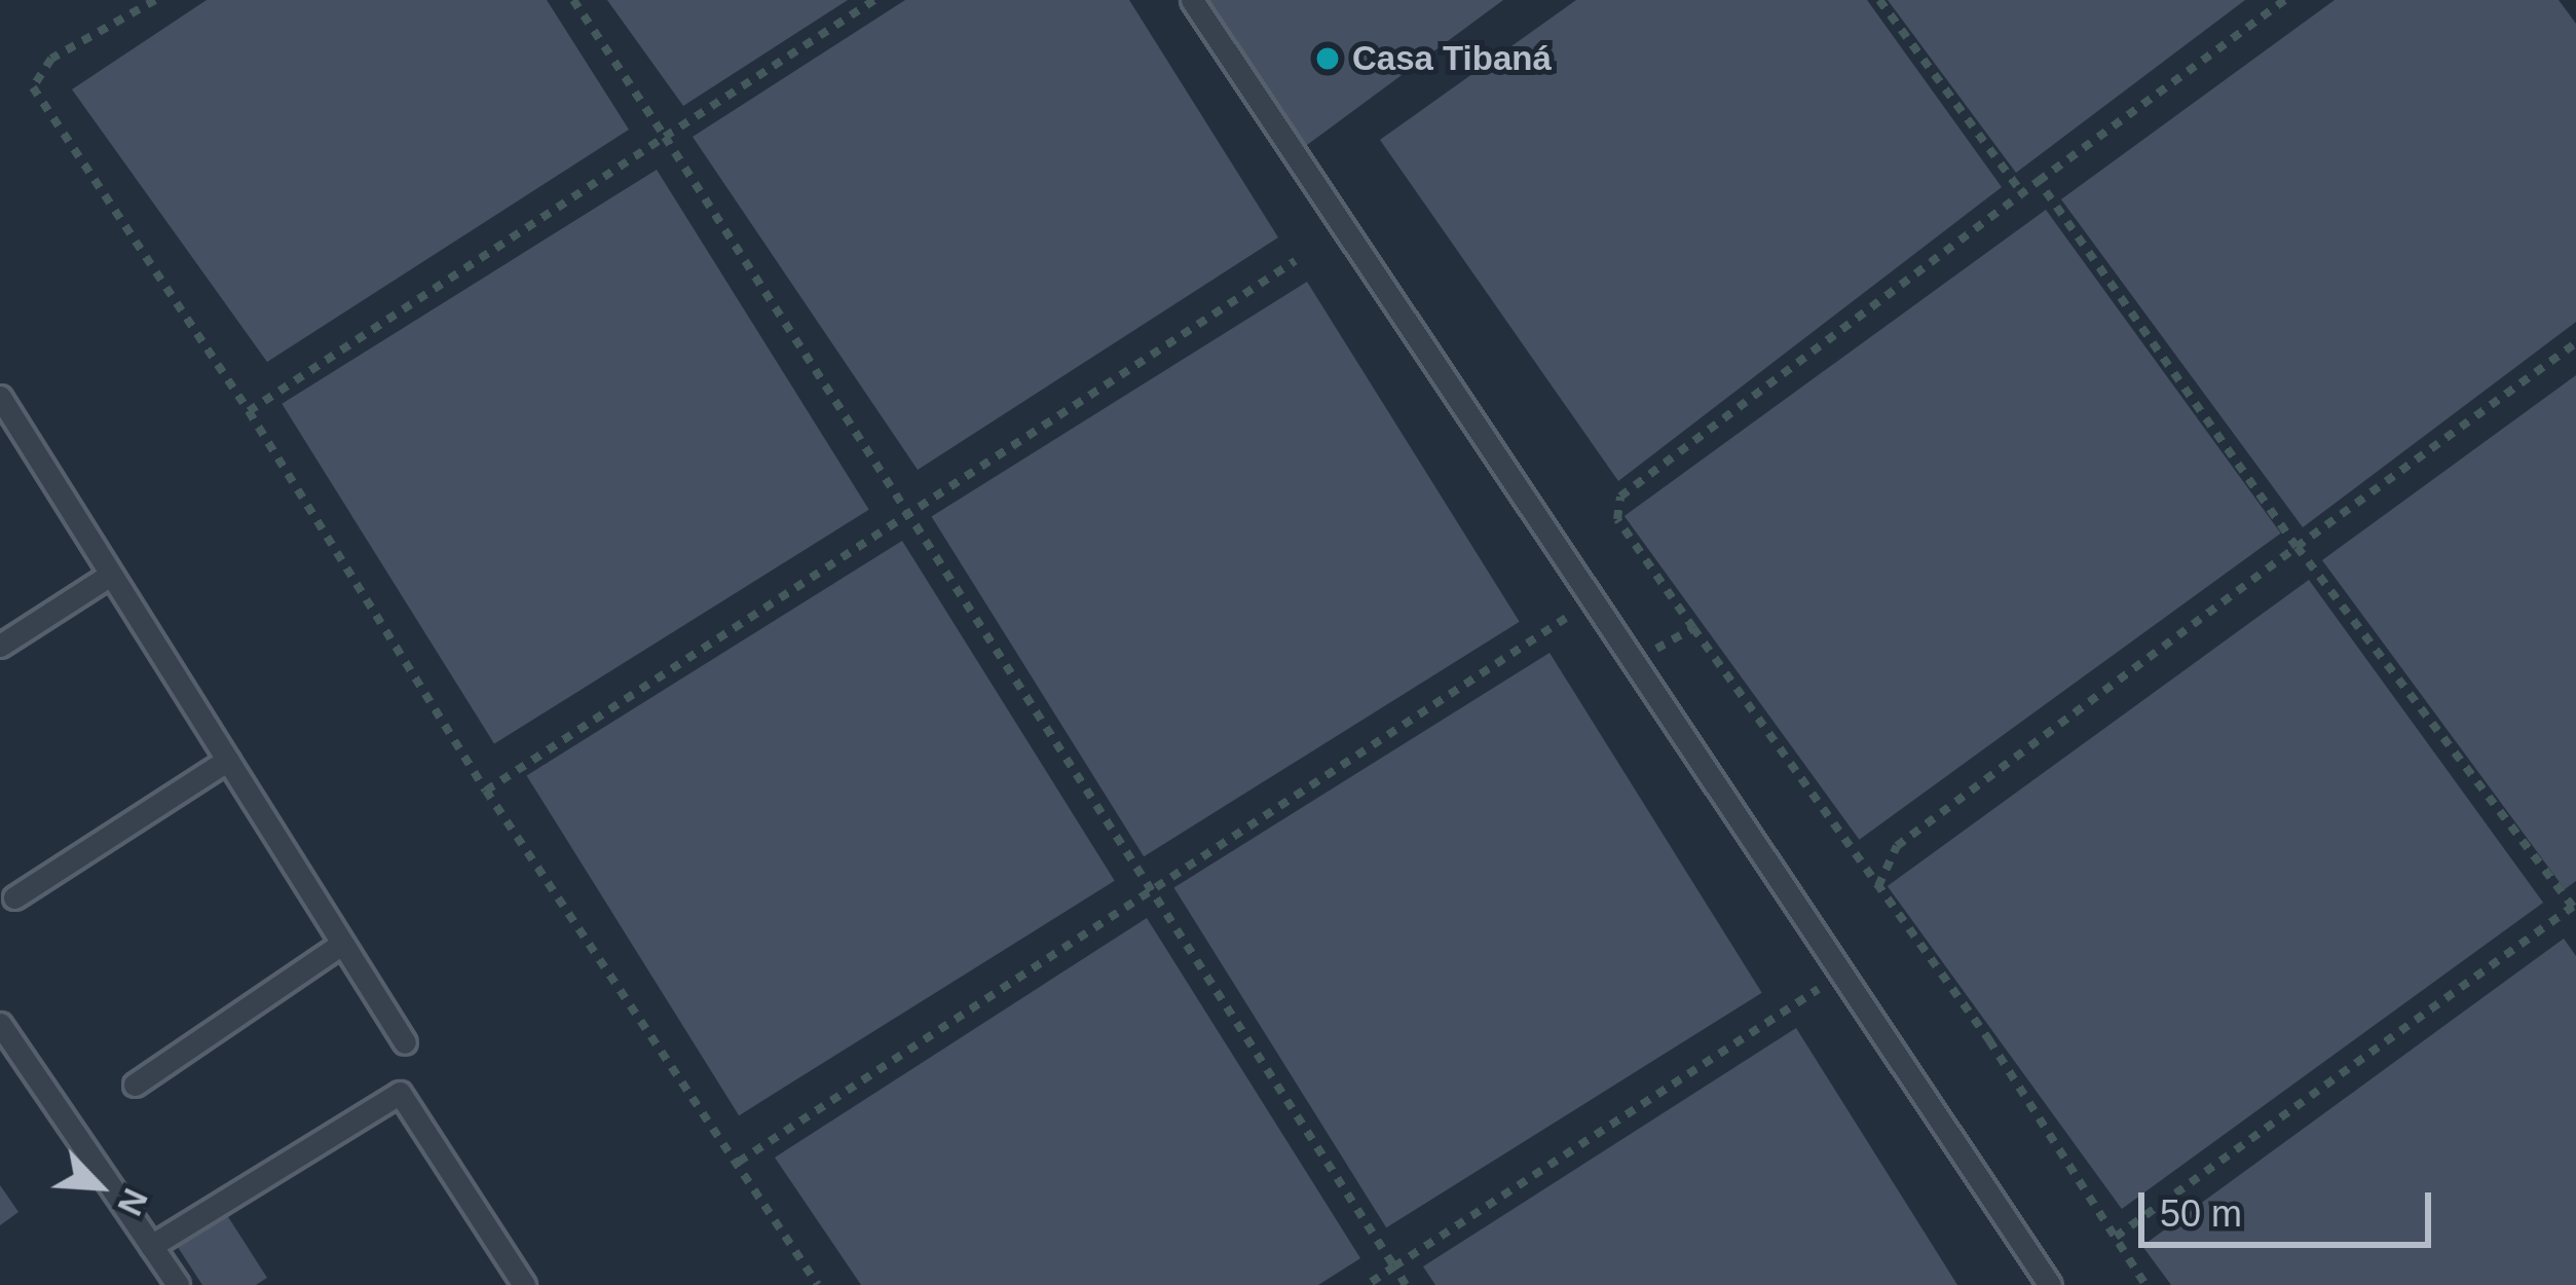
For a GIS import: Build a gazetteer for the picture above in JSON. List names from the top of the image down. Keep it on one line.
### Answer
{"places":["Casa Tibaná"],"scale_bar":"50 m","north":"bottom right"}
